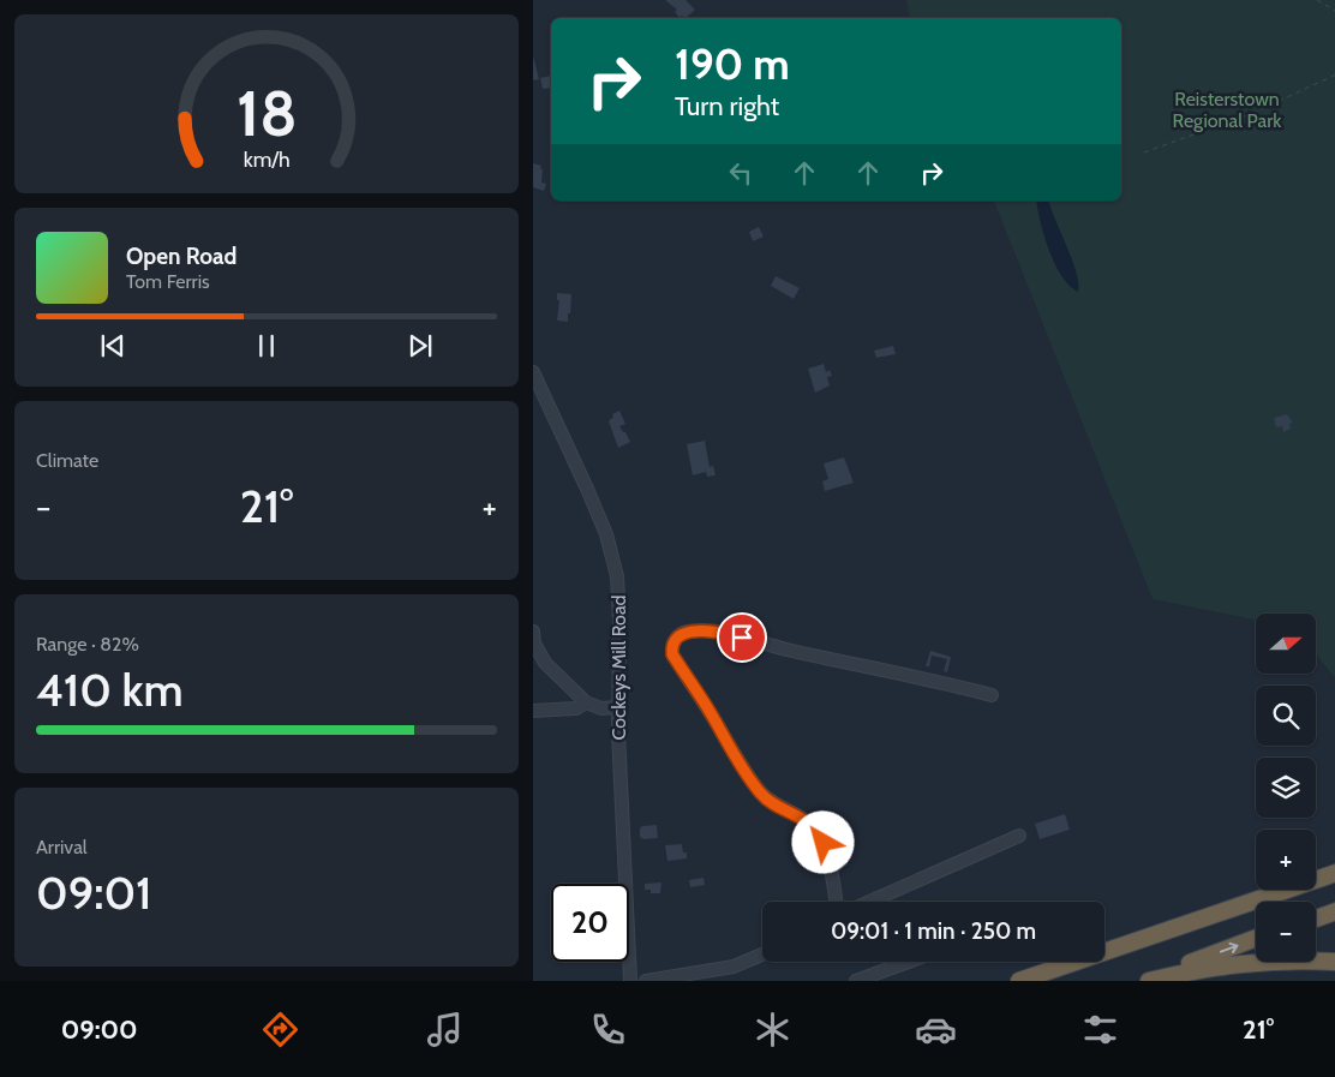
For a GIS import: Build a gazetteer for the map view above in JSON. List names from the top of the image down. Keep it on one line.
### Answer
{"streets":{"street":["Cockeys Mill Road"]},"parks":["Reisterstown Regional Park"],"north":"right","page":{"turn":["190 m","Turn right"],"song":["Open Road","Tom Ferris"],"tile":["Climate",["Range · 82%","410 km"],["Arrival","09:01"]],"heat":["−","21°","+"],"map_buttons":["+","−"],"limit":"20","trip":"09:01 · 1 min · 250 m","tabs":["09:00","21°"],"gauge":["18","km/h"]}}
